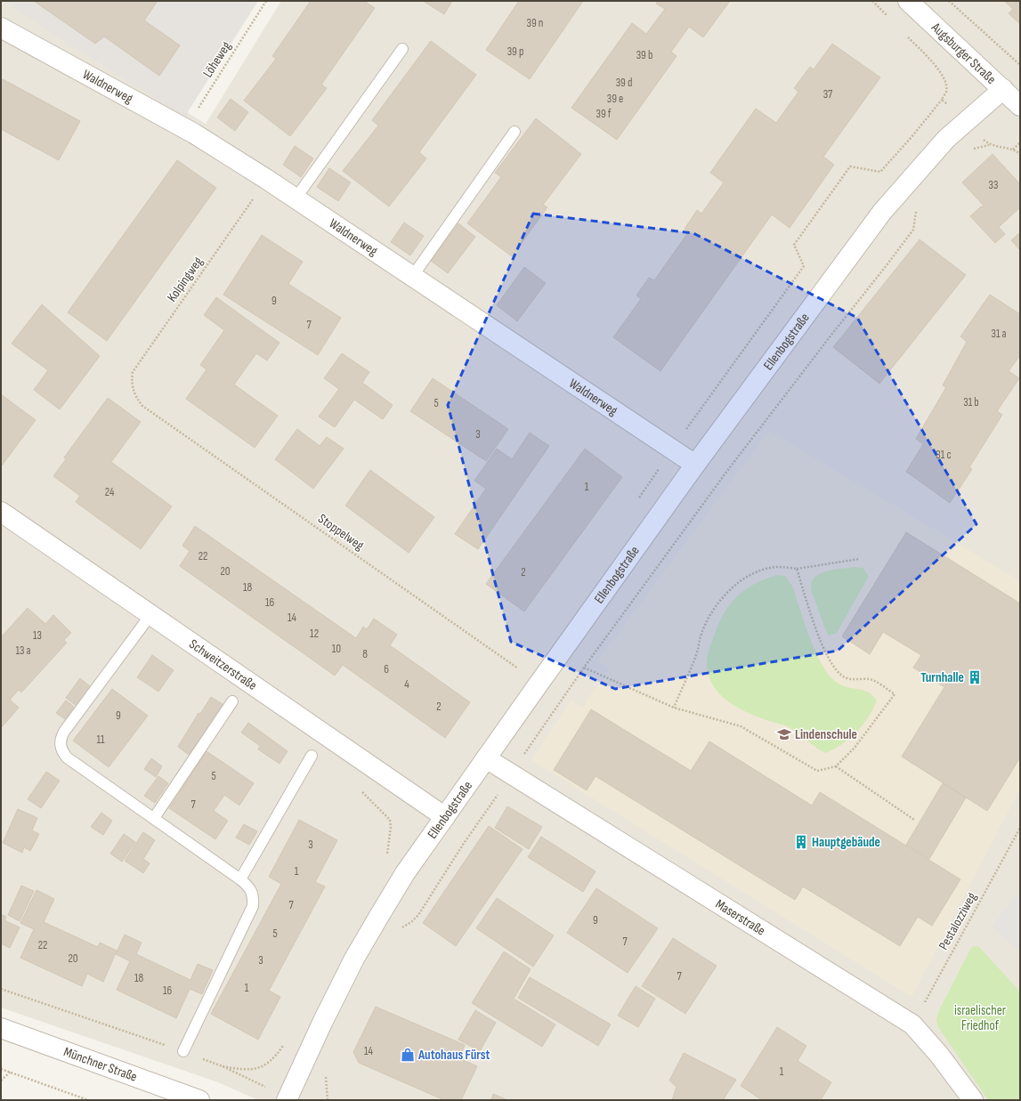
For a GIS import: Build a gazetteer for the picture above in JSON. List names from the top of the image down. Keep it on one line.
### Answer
{"streets":{"street":["Augsburger Straße","Waldnerweg","Ellenbogstraße","Schweitzerstraße","Maserstraße","Münchner Straße"],"path":["Löheweg","Kolpingweg","Stoppelweg","Pestalozziweg"]},"crossings":[["Augsburger Straße","Ellenbogstraße"],["Löheweg","Waldnerweg"],["Waldnerweg","Kolpingweg"],["Waldnerweg","Ellenbogstraße"],["Kolpingweg","Stoppelweg"],["Ellenbogstraße","Stoppelweg"],["Ellenbogstraße","Schweitzerstraße"],["Ellenbogstraße","Maserstraße"],["Maserstraße","Pestalozziweg"]],"parks":["israelischer Friedhof"],"places":{"building":["Turnhalle","Hauptgebäude"],"school or university":["Lindenschule"],"shop":["Autohaus Fürst"]},"house_numbers":["39 n","39 p","39 b","39 d","37","39 e","39 f","33","9","7","31 a","31 b","5","3","31 c","1","24","22","20","2","18","16","14","12","13","10","13 a","8","6","4","2","9","11","5","7","3","1","7","9","5","7","22","20","3","7","18","1","16","14","1"]}
